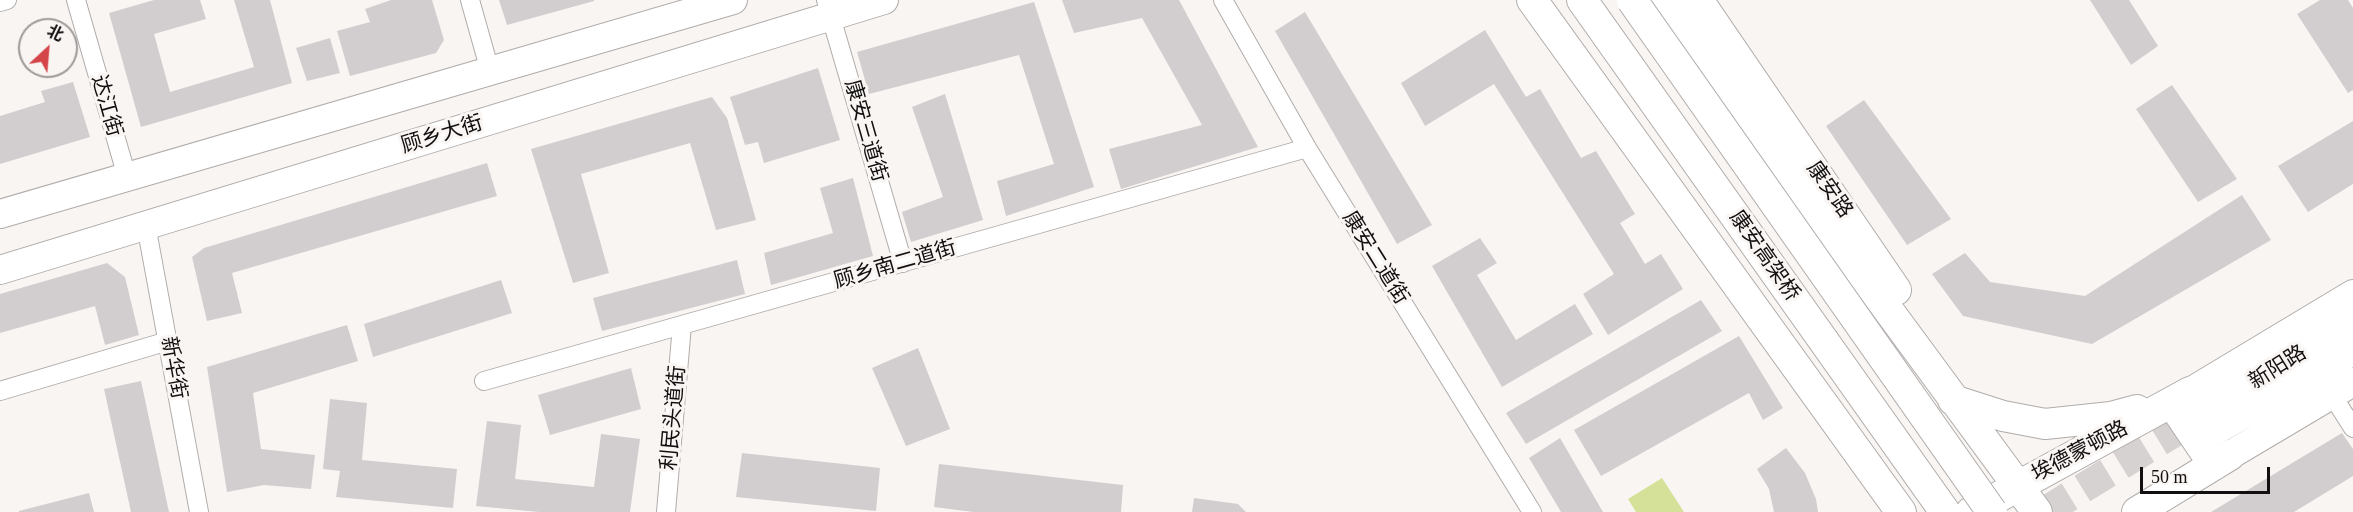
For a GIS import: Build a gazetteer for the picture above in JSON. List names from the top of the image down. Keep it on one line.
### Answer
{"streets":{"highway":["康安路","康安高架桥","埃德蒙顿路"],"main road":["顾乡大街","新阳路"],"street":["达江街","康安三道街","康安二道街","顾乡南二道街","新华街","利民头道街"]},"crossings":[["康安三道街","顾乡大街"],["康安三道街","顾乡南二道街"],["顾乡大街","新华街"],["康安路","埃德蒙顿路"],["康安二道街","顾乡南二道街"],["顾乡南二道街","利民头道街"],["新阳路","埃德蒙顿路"]],"scale_bar":"50 m","north":"top right"}
